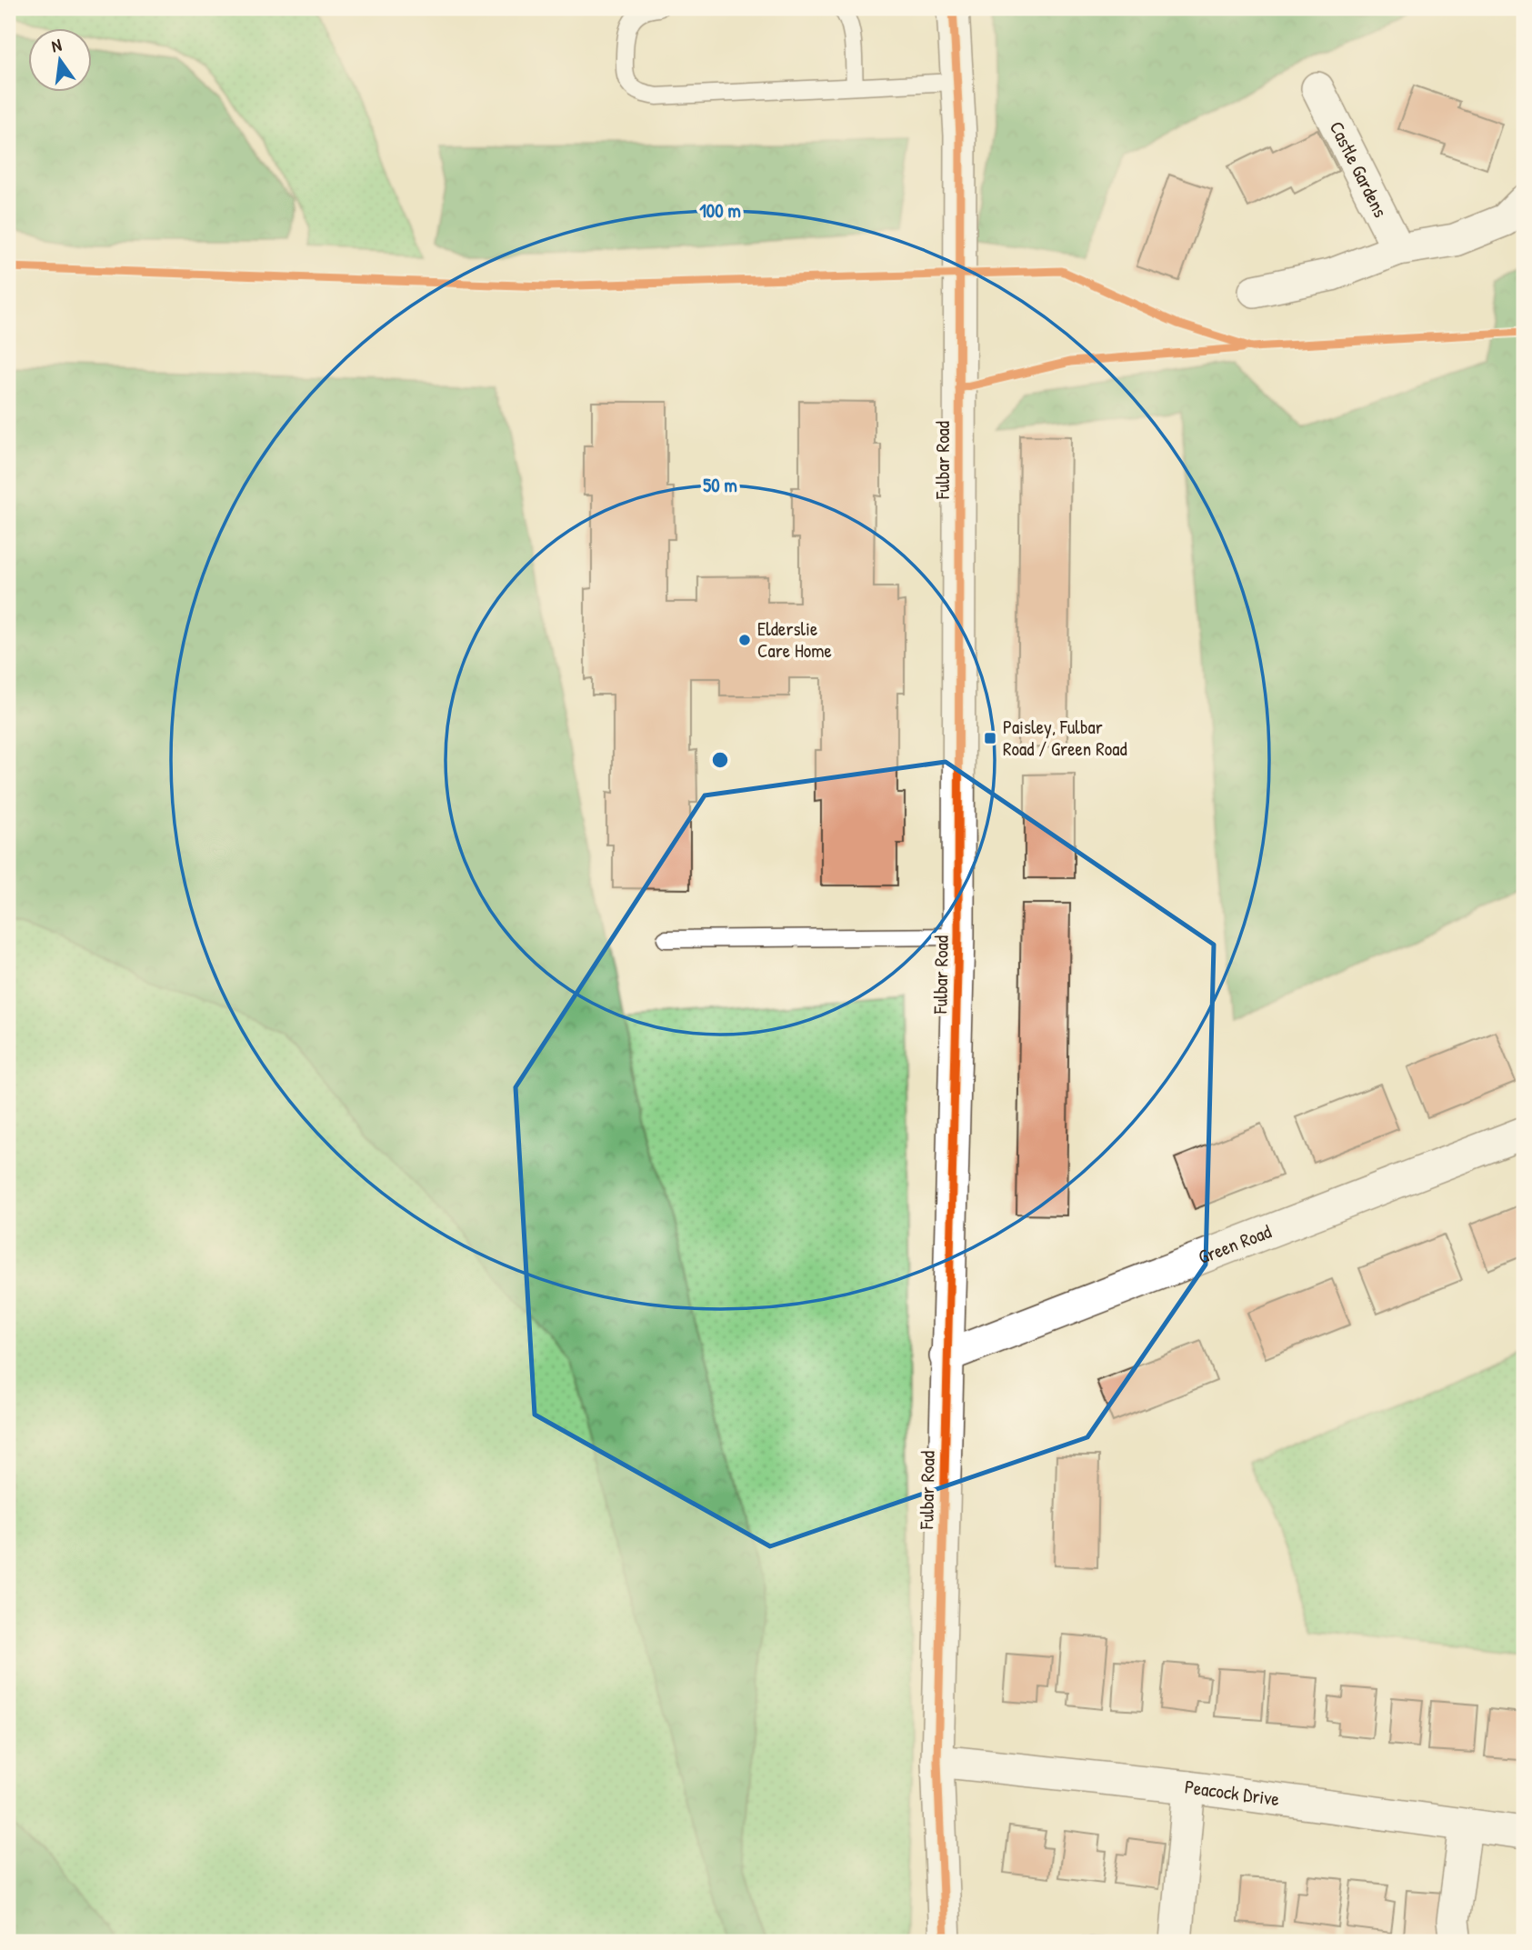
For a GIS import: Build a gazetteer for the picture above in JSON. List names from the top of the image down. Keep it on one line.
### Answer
{"streets":{"street":["Castle Gardens","Fulbar Road","Green Road","Peacock Drive"]},"crossings":[["Fulbar Road","Green Road"],["Fulbar Road","Peacock Drive"]],"places":{"other":["Elderslie Care Home"],"transit":["Paisley, Fulbar Road / Green Road"]},"north":"top","rings":["100 m","50 m"]}
